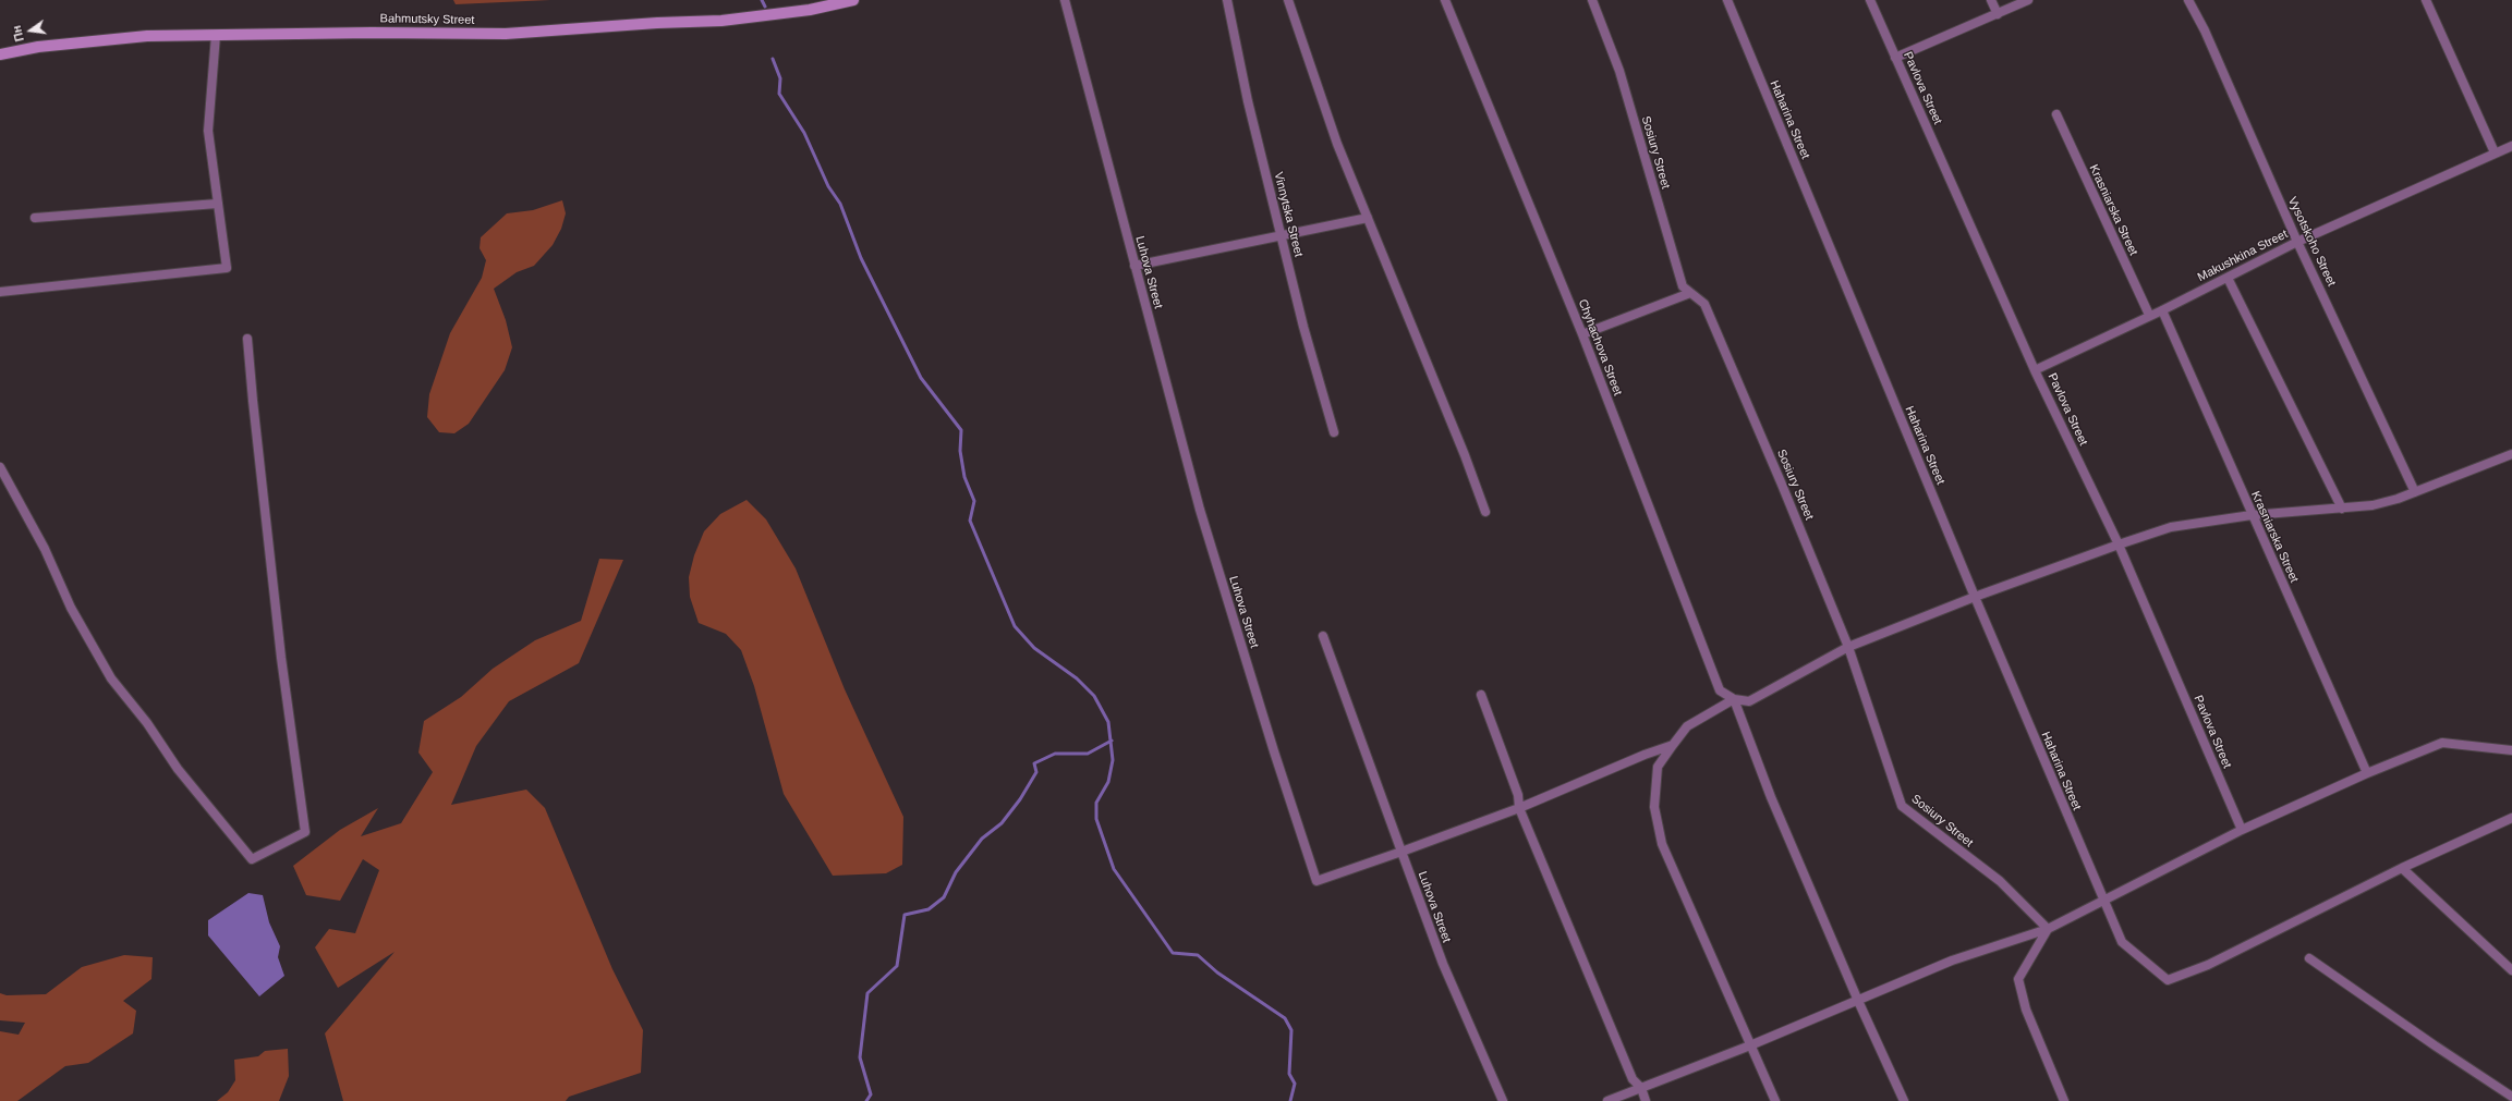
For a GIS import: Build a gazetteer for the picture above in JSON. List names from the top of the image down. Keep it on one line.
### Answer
{"streets":{"main road":["Bahmutsky Street"],"street":["Pavlova Street","Haharina Street","Sosiury Street","Krasniarska Street","Vinnytska Street","Vysotskoho Street","Makushkina Street","Luhova Street","Chyhachova Street"]},"crossings":[["Pavlova Street","Makushkina Street"],["Krasniarska Street","Makushkina Street"],["Vysotskoho Street","Makushkina Street"]],"north":"left"}
